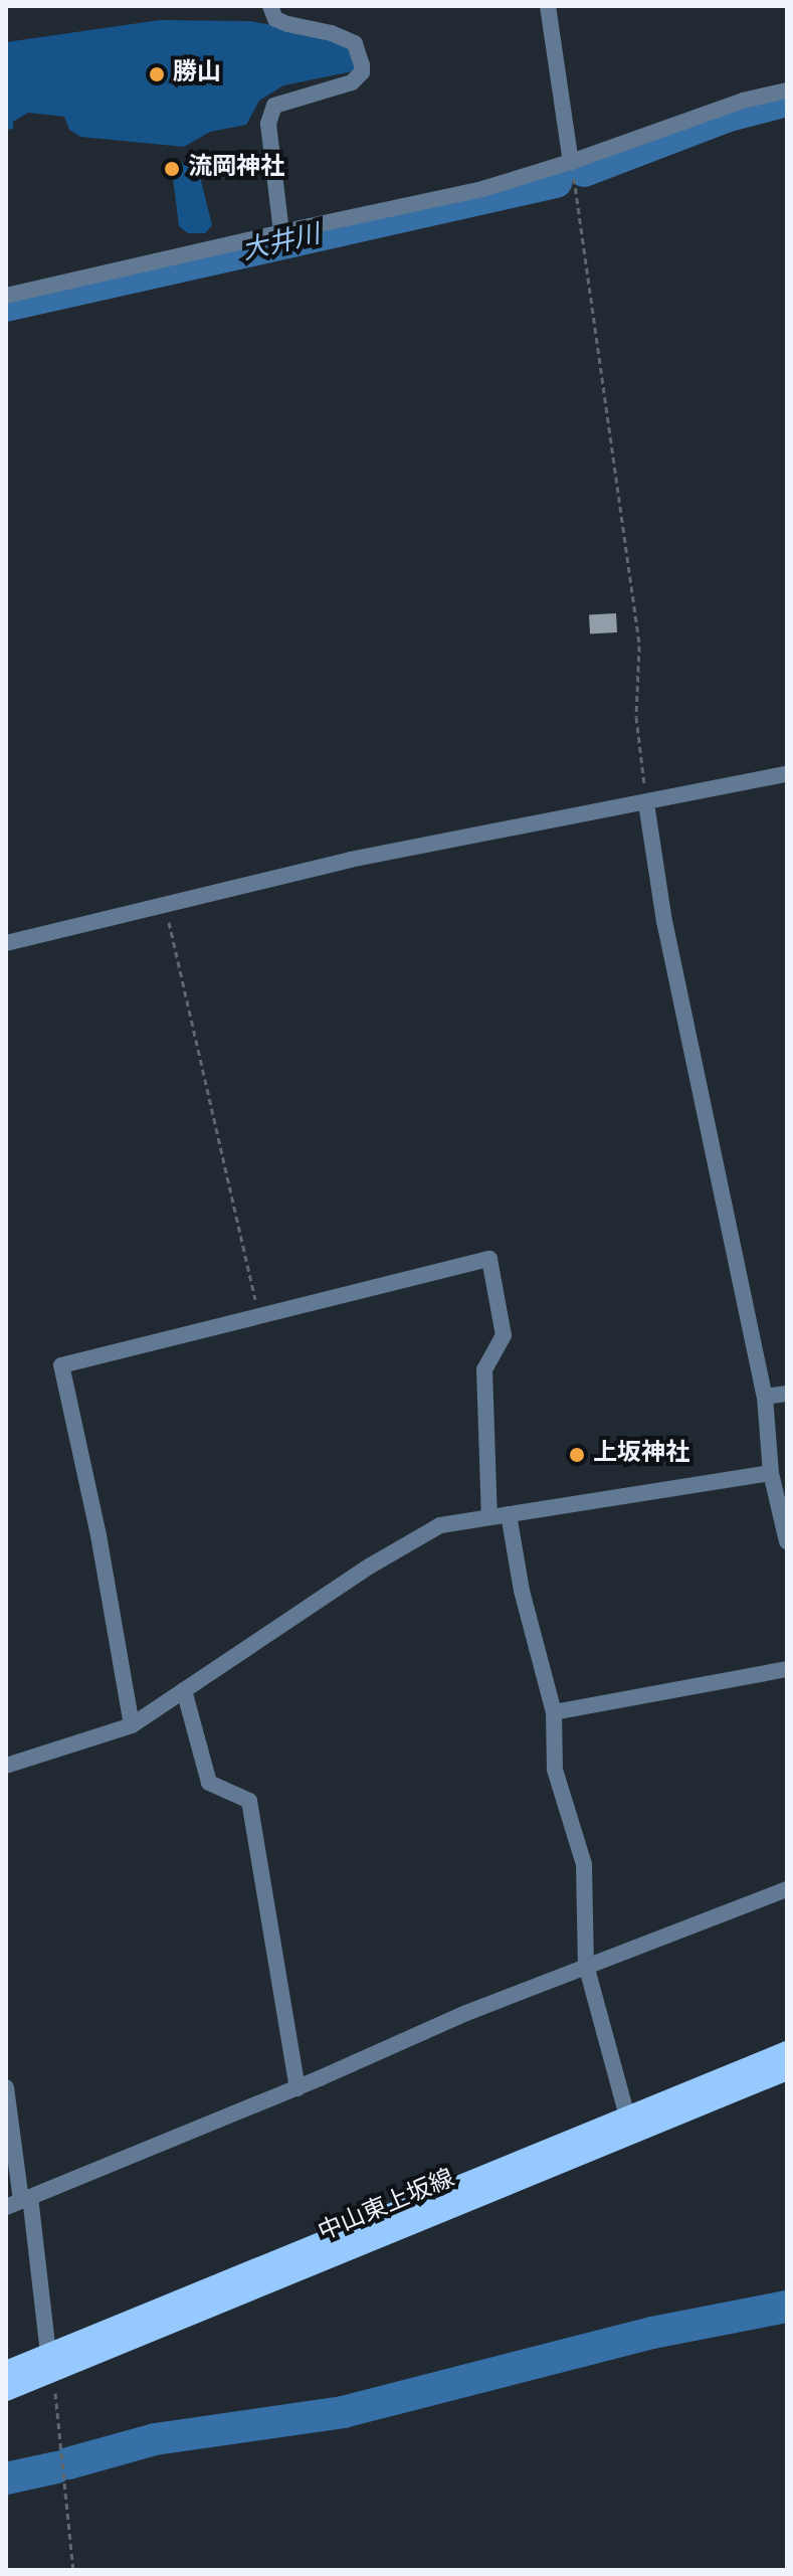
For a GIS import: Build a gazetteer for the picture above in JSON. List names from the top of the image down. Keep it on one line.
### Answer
{"streets":{"main road":["中山東上坂線"]},"water":["大井川"],"places":["勝山","流岡神社","上坂神社"]}
